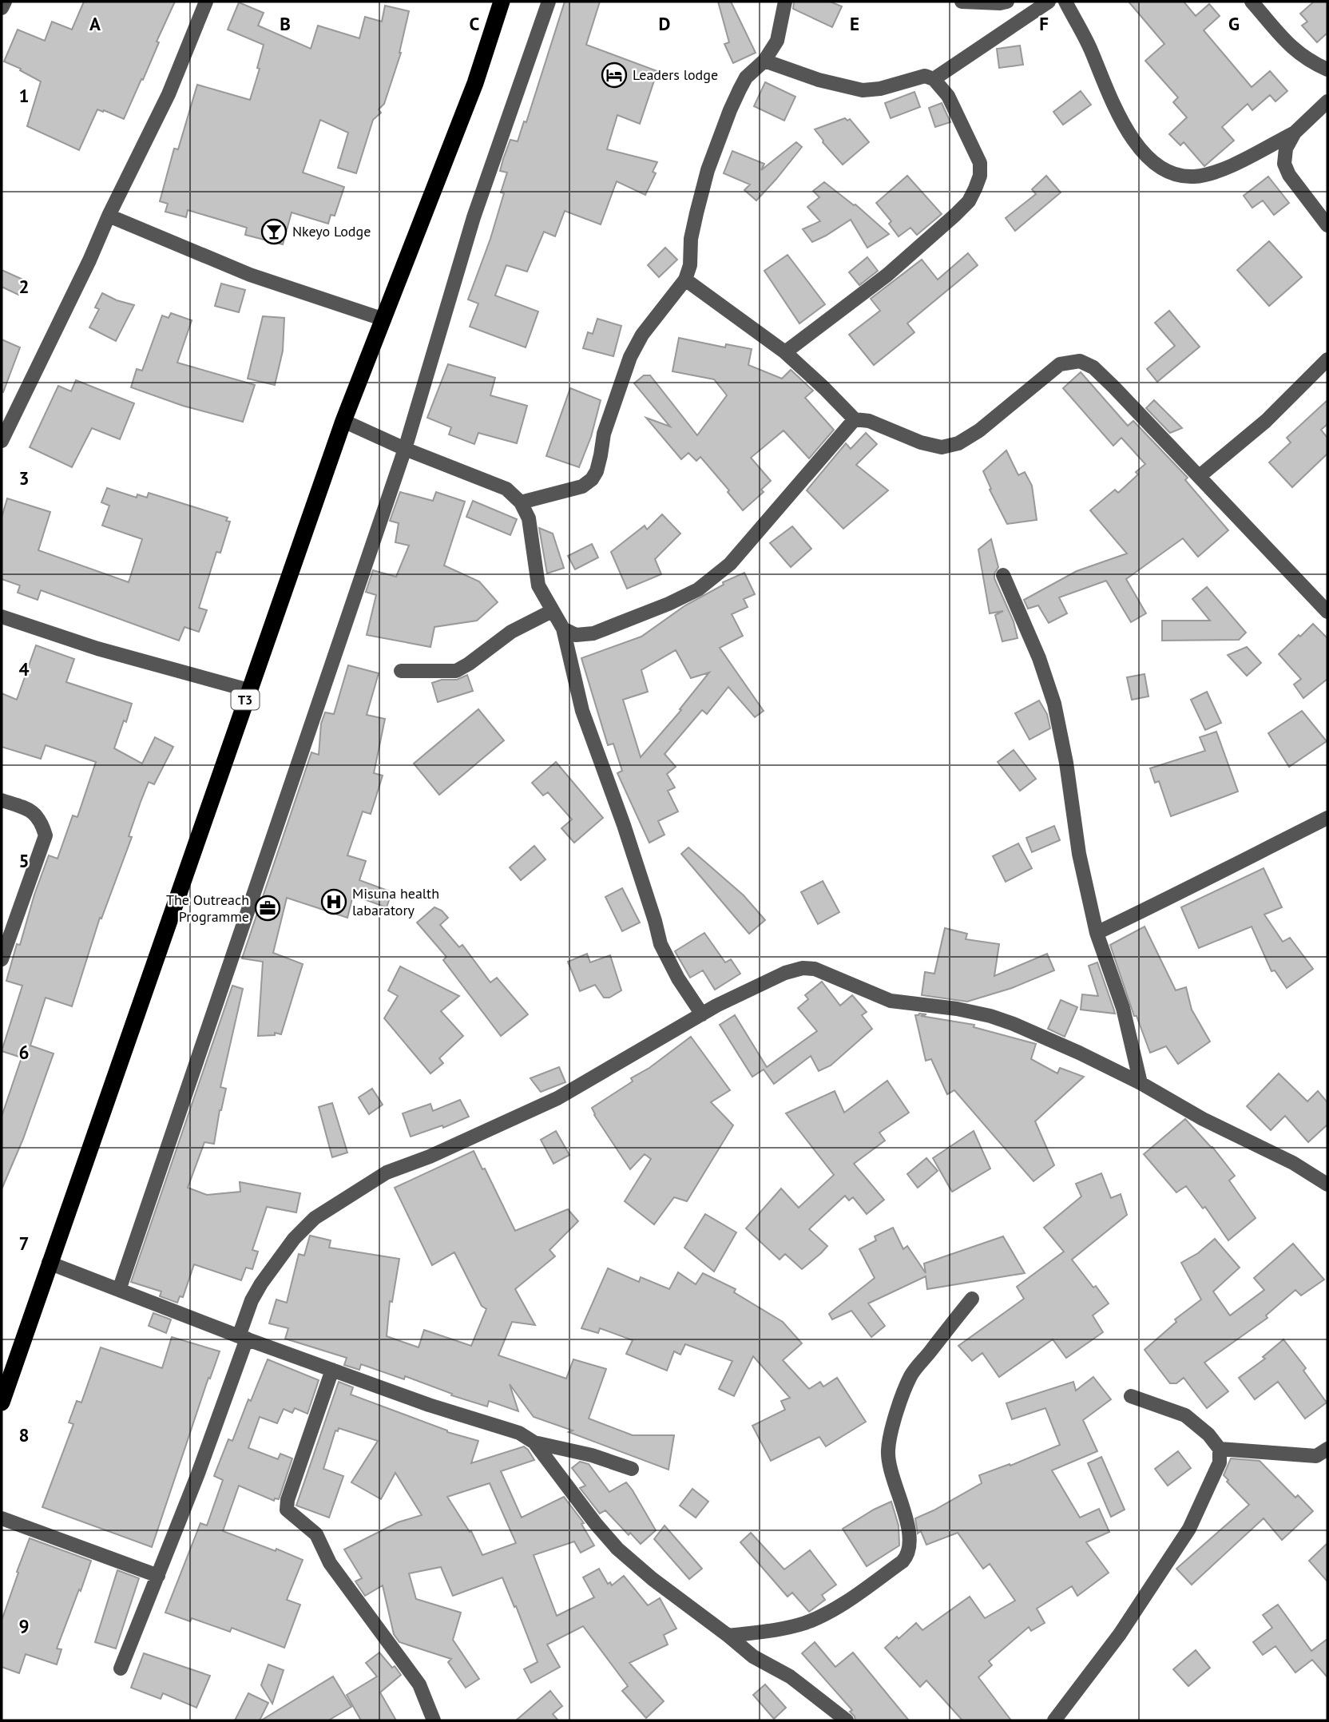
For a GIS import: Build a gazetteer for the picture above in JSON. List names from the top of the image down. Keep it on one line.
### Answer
{"streets":{"highway":["T3"]},"places":{"hotel":["Leaders lodge"],"bar":["Nkeyo Lodge"],"hospital":["Misuna health labaratory"],"office":["The Outreach Programme"]},"grid":{"columns":["A","B","C","D","E","F","G"],"rows":["1","2","3","4","5","6","7","8","9"]}}
